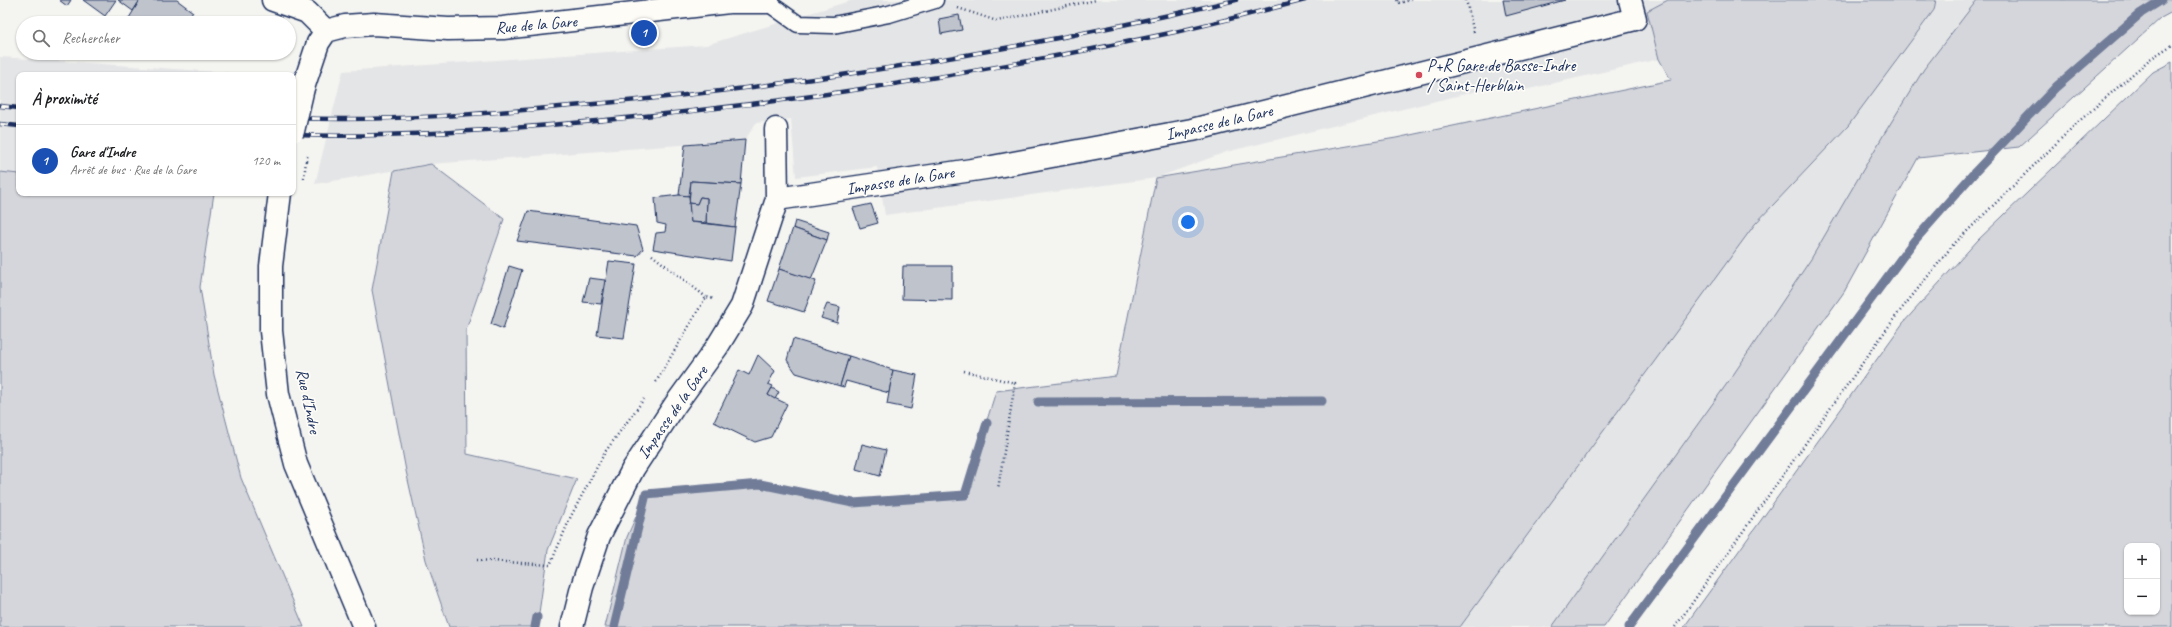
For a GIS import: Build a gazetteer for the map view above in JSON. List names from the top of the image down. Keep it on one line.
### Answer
{"streets":{"street":["Rue de la Gare","Impasse de la Gare","Rue d'Indre"]},"places":["P+R Gare de Basse-Indre / Saint-Herblain"],"page":{"search":"Rechercher","pins":"1","heading":"À proximité","list":[{"mark":"1","name":"Gare d'Indre","note":"Arrêt de bus · Rue de la Gare","value":"120 m"}],"map_buttons":["+","−"]}}
